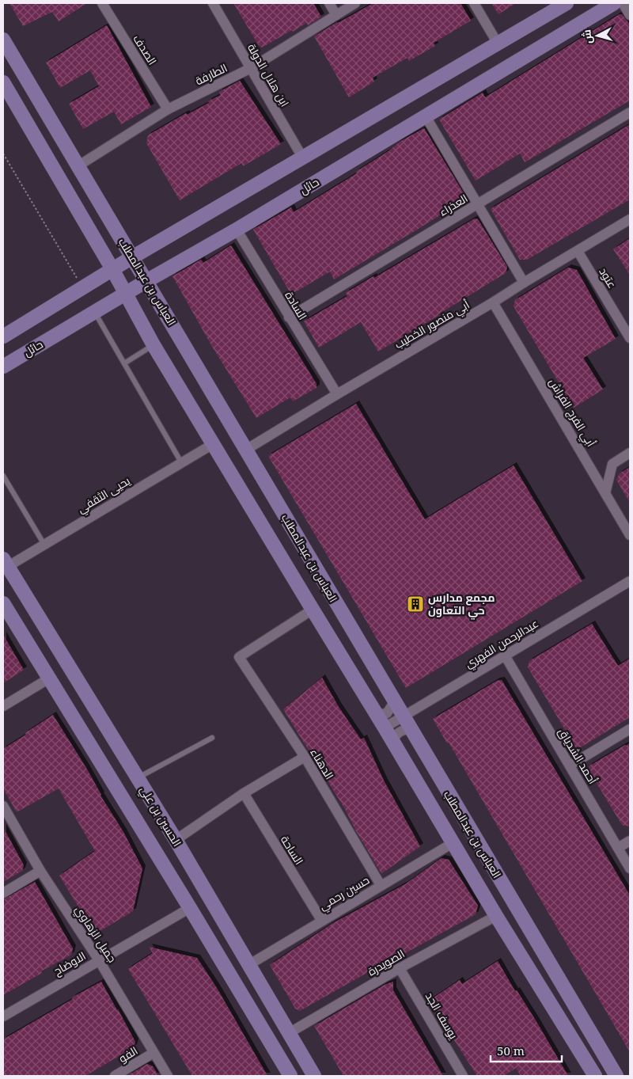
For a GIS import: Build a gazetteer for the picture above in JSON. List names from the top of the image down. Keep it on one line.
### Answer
{"streets":{"street":["الصدف","الطارفة","ابن هلال الدولة","حائل","العذراء","عتود","العباس بن عبدالمطلب","السادة","أبي منصور الخطيب","أبي الفرج الفراش","يحيى الثقفي","عبدالرحمن الفهري","أحمد الشدياق","الدهناء","الحسين بن علي","الساحة","حسين رحمي","جميل الزهاوي","الصويدرة","الاوضاح","يوسف الجد","الفو"]},"crossings":[["الصدف","الطارفة"],["الطارفة","ابن هلال الدولة"],["الطارفة","العباس بن عبدالمطلب"],["حائل","العباس بن عبدالمطلب"],["حائل","السادة"],["العذراء","السادة"],["عتود","أبي منصور الخطيب"],["العباس بن عبدالمطلب","أبي منصور الخطيب"],["العباس بن عبدالمطلب","يحيى الثقفي"],["العباس بن عبدالمطلب","عبدالرحمن الفهري"],["العباس بن عبدالمطلب","الدهناء"],["العباس بن عبدالمطلب","حسين رحمي"],["العباس بن عبدالمطلب","الصويدرة"],["السادة","أبي منصور الخطيب"],["أبي منصور الخطيب","أبي الفرج الفراش"],["يحيى الثقفي","الحسين بن علي"],["عبدالرحمن الفهري","أحمد الشدياق"],["الدهناء","حسين رحمي"],["الحسين بن علي","حسين رحمي"],["الحسين بن علي","الصويدرة"],["الحسين بن علي","الاوضاح"],["الساحة","حسين رحمي"],["جميل الزهاوي","الاوضاح"],["جميل الزهاوي","الفو"],["الصويدرة","يوسف الجد"]],"places":{"building":["مجمع مدارس حي التعاون"]},"scale_bar":"50 m","north":"left"}
